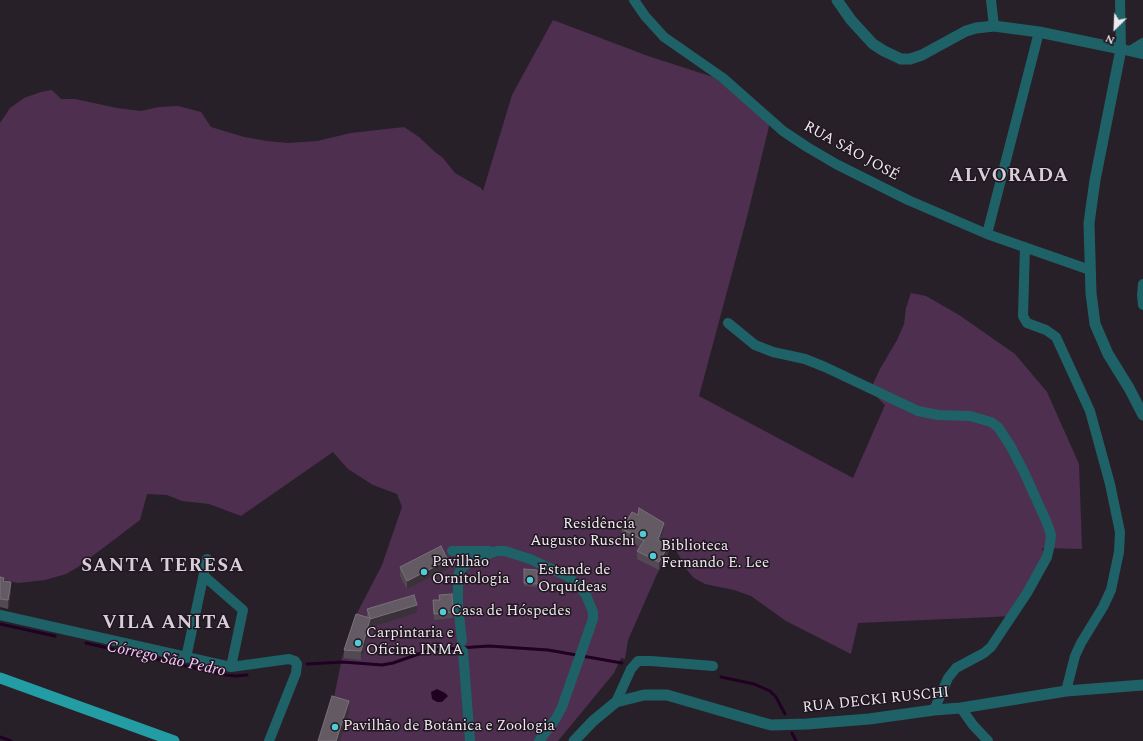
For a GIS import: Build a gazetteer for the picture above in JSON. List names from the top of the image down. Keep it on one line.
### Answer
{"streets":{"street":["RUA SÃO JOSÉ","RUA DECKI RUSCHI"]},"districts":["ALVORADA","SANTA TERESA","VILA ANITA"],"water":["Córrego São Pedro"],"places":["Residência Augusto Ruschi","Biblioteca Fernando E. Lee","Pavilhão Ornitologia","Estande de Orquídeas","Casa de Hóspedes","Carpintaria e Oficina INMA","Pavilhão de Botânica e Zoologia"],"north":"bottom left"}
